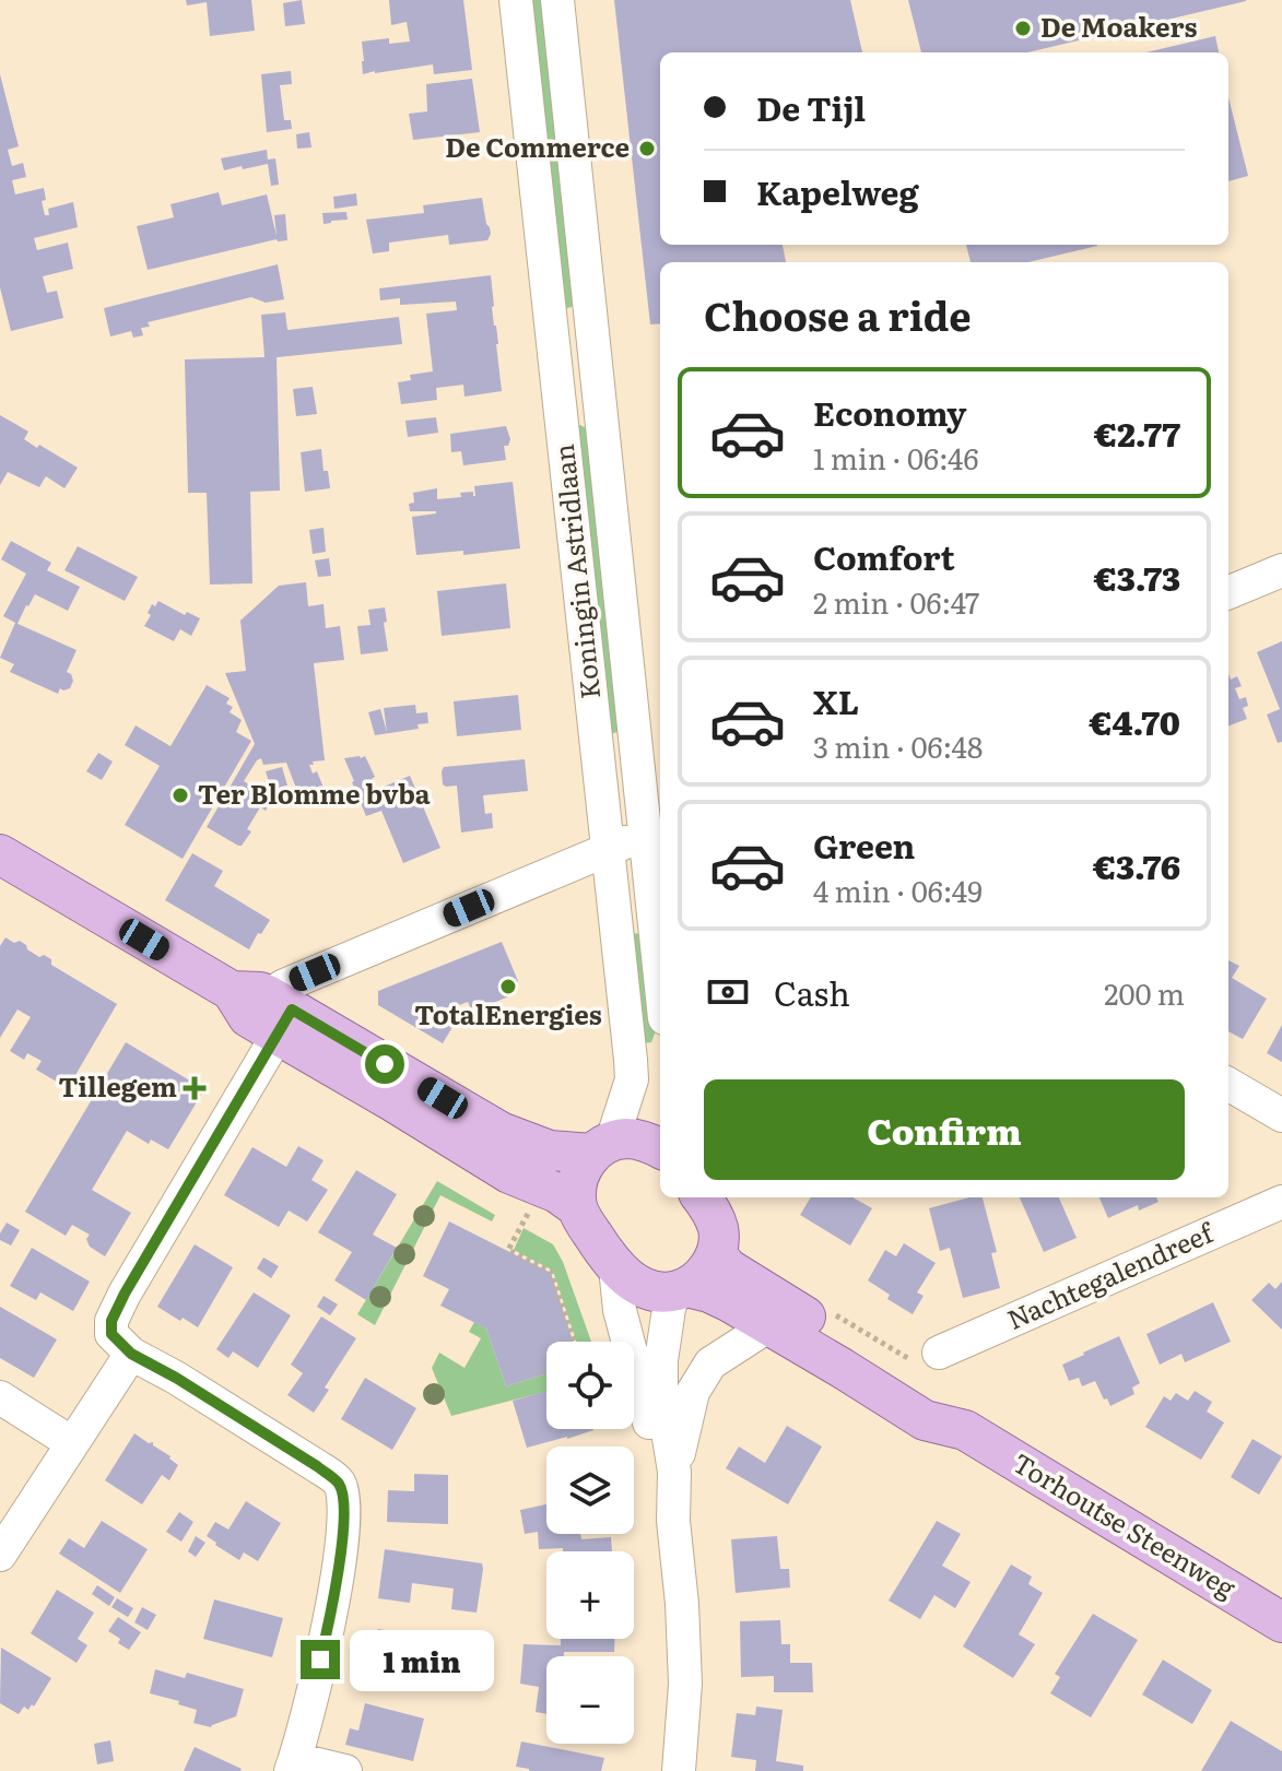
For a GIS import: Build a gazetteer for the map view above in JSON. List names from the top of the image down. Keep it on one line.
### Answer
{"streets":{"main road":["Torhoutse Steenweg"],"street":["Koningin Astridlaan","Nachtegalendreef"]},"places":{"other":["De Moakers","De Commerce","Ter Blomme bvba","TotalEnergies"],"health":["Tillegem"]},"page":{"banner":["De Tijl","Kapelweg"],"heading":"Choose a ride","list":[{"name":"Economy","note":"1 min · 06:46","value":"€2.77"},{"name":"Comfort","note":"2 min · 06:47","value":"€3.73"},{"name":"XL","note":"3 min · 06:48","value":"€4.70"},{"name":"Green","note":"4 min · 06:49","value":"€3.76"}],"pay":["Cash","200 m"],"buttons":"Confirm","map_buttons":["+","−"],"bubble":"1 min"}}
